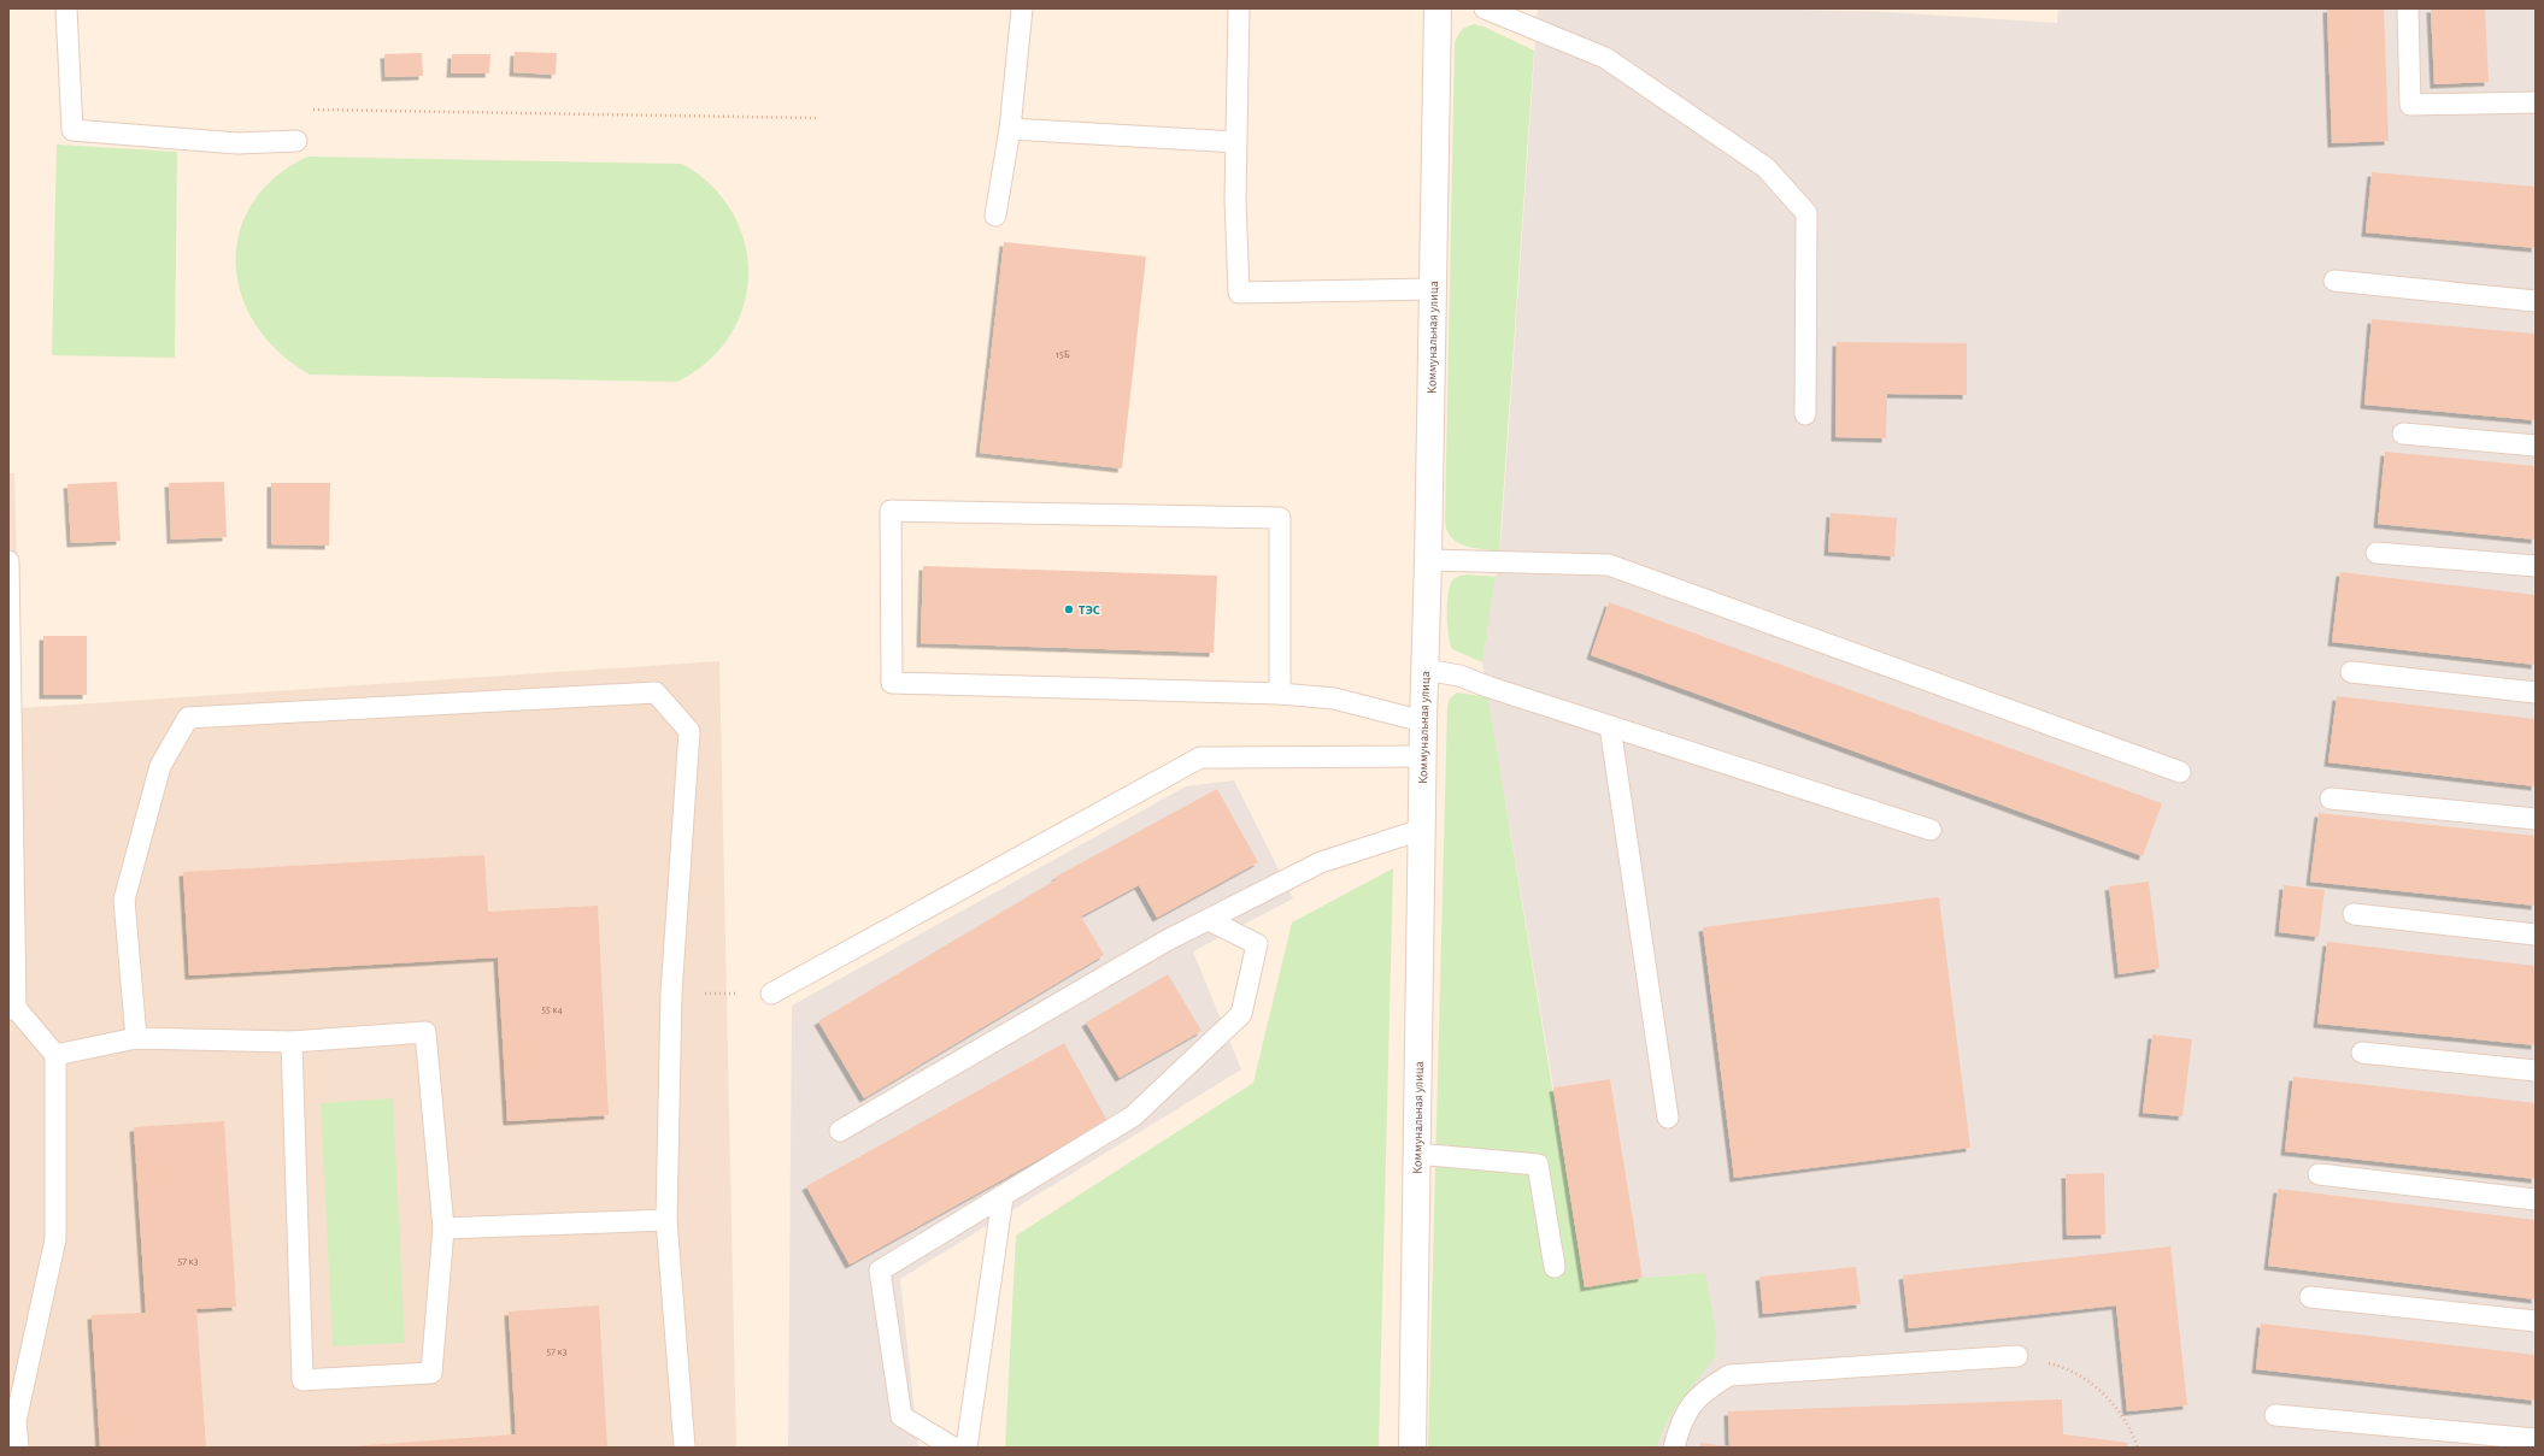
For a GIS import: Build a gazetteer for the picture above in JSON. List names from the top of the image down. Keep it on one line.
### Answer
{"streets":{"street":["Коммунальная улица"]},"places":["ТЭС"],"house_numbers":["15Б","55 к4","57 к3","57 к3"]}
